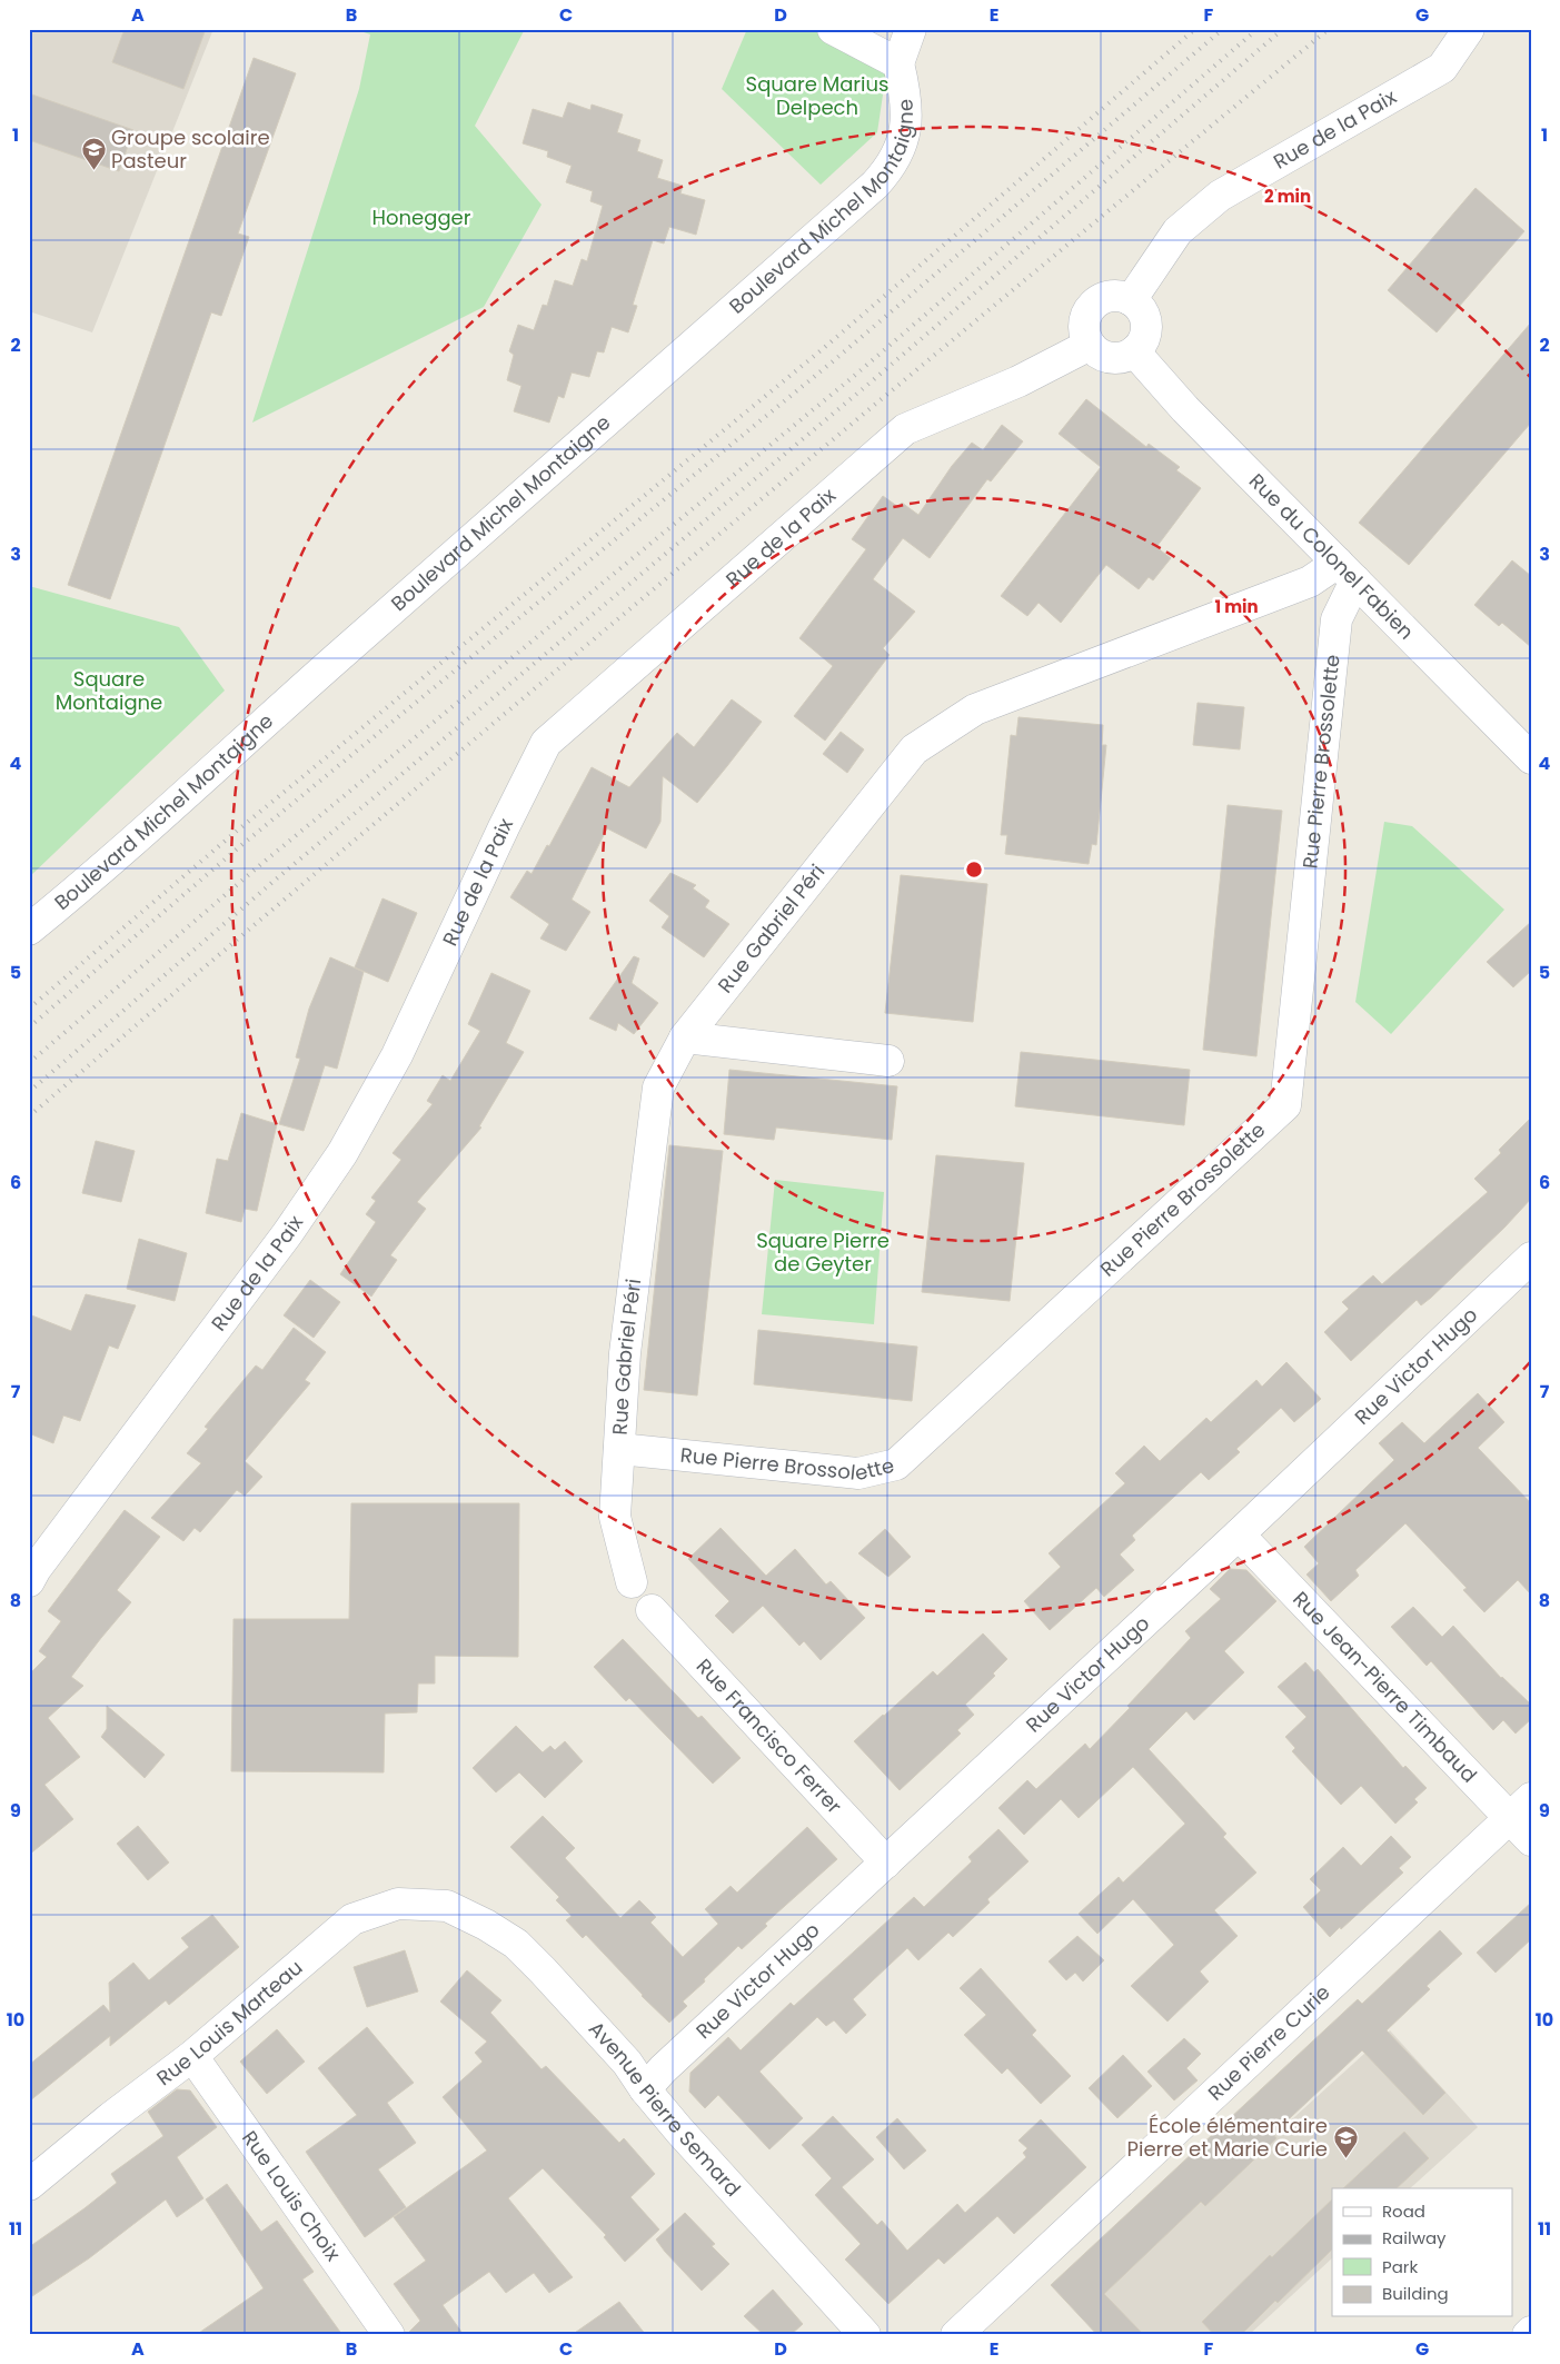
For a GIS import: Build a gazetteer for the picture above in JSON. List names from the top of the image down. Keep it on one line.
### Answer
{"streets":{"street":["Rue de la Paix","Boulevard Michel Montaigne","Rue du Colonel Fabien","Rue Pierre Brossolette","Rue Gabriel Péri","Rue Victor Hugo","Rue Jean-Pierre Timbaud","Rue Francisco Ferrer","Rue Louis Marteau","Rue Pierre Curie","Avenue Pierre Semard","Rue Louis Choix"]},"crossings":[["Rue de la Paix","Rue du Colonel Fabien"],["Rue du Colonel Fabien","Rue Pierre Brossolette"],["Rue du Colonel Fabien","Rue Gabriel Péri"],["Rue Pierre Brossolette","Rue Gabriel Péri"],["Rue Victor Hugo","Rue Jean-Pierre Timbaud"],["Rue Victor Hugo","Rue Francisco Ferrer"],["Rue Victor Hugo","Avenue Pierre Semard"],["Rue Jean-Pierre Timbaud","Rue Pierre Curie"],["Rue Louis Marteau","Avenue Pierre Semard"],["Rue Louis Marteau","Rue Louis Choix"]],"parks":["Square Marius Delpech","Honegger","Square Montaigne","Square Pierre de Geyter"],"places":{"school or university":["Groupe scolaire Pasteur","École élémentaire Pierre et Marie Curie"]},"legend":["Road","Railway","Park","Building"],"grid":{"columns":["A","B","C","D","E","F","G"],"rows":["1","2","3","4","5","6","7","8","9","10","11"]},"rings":["2 min","1 min"]}
